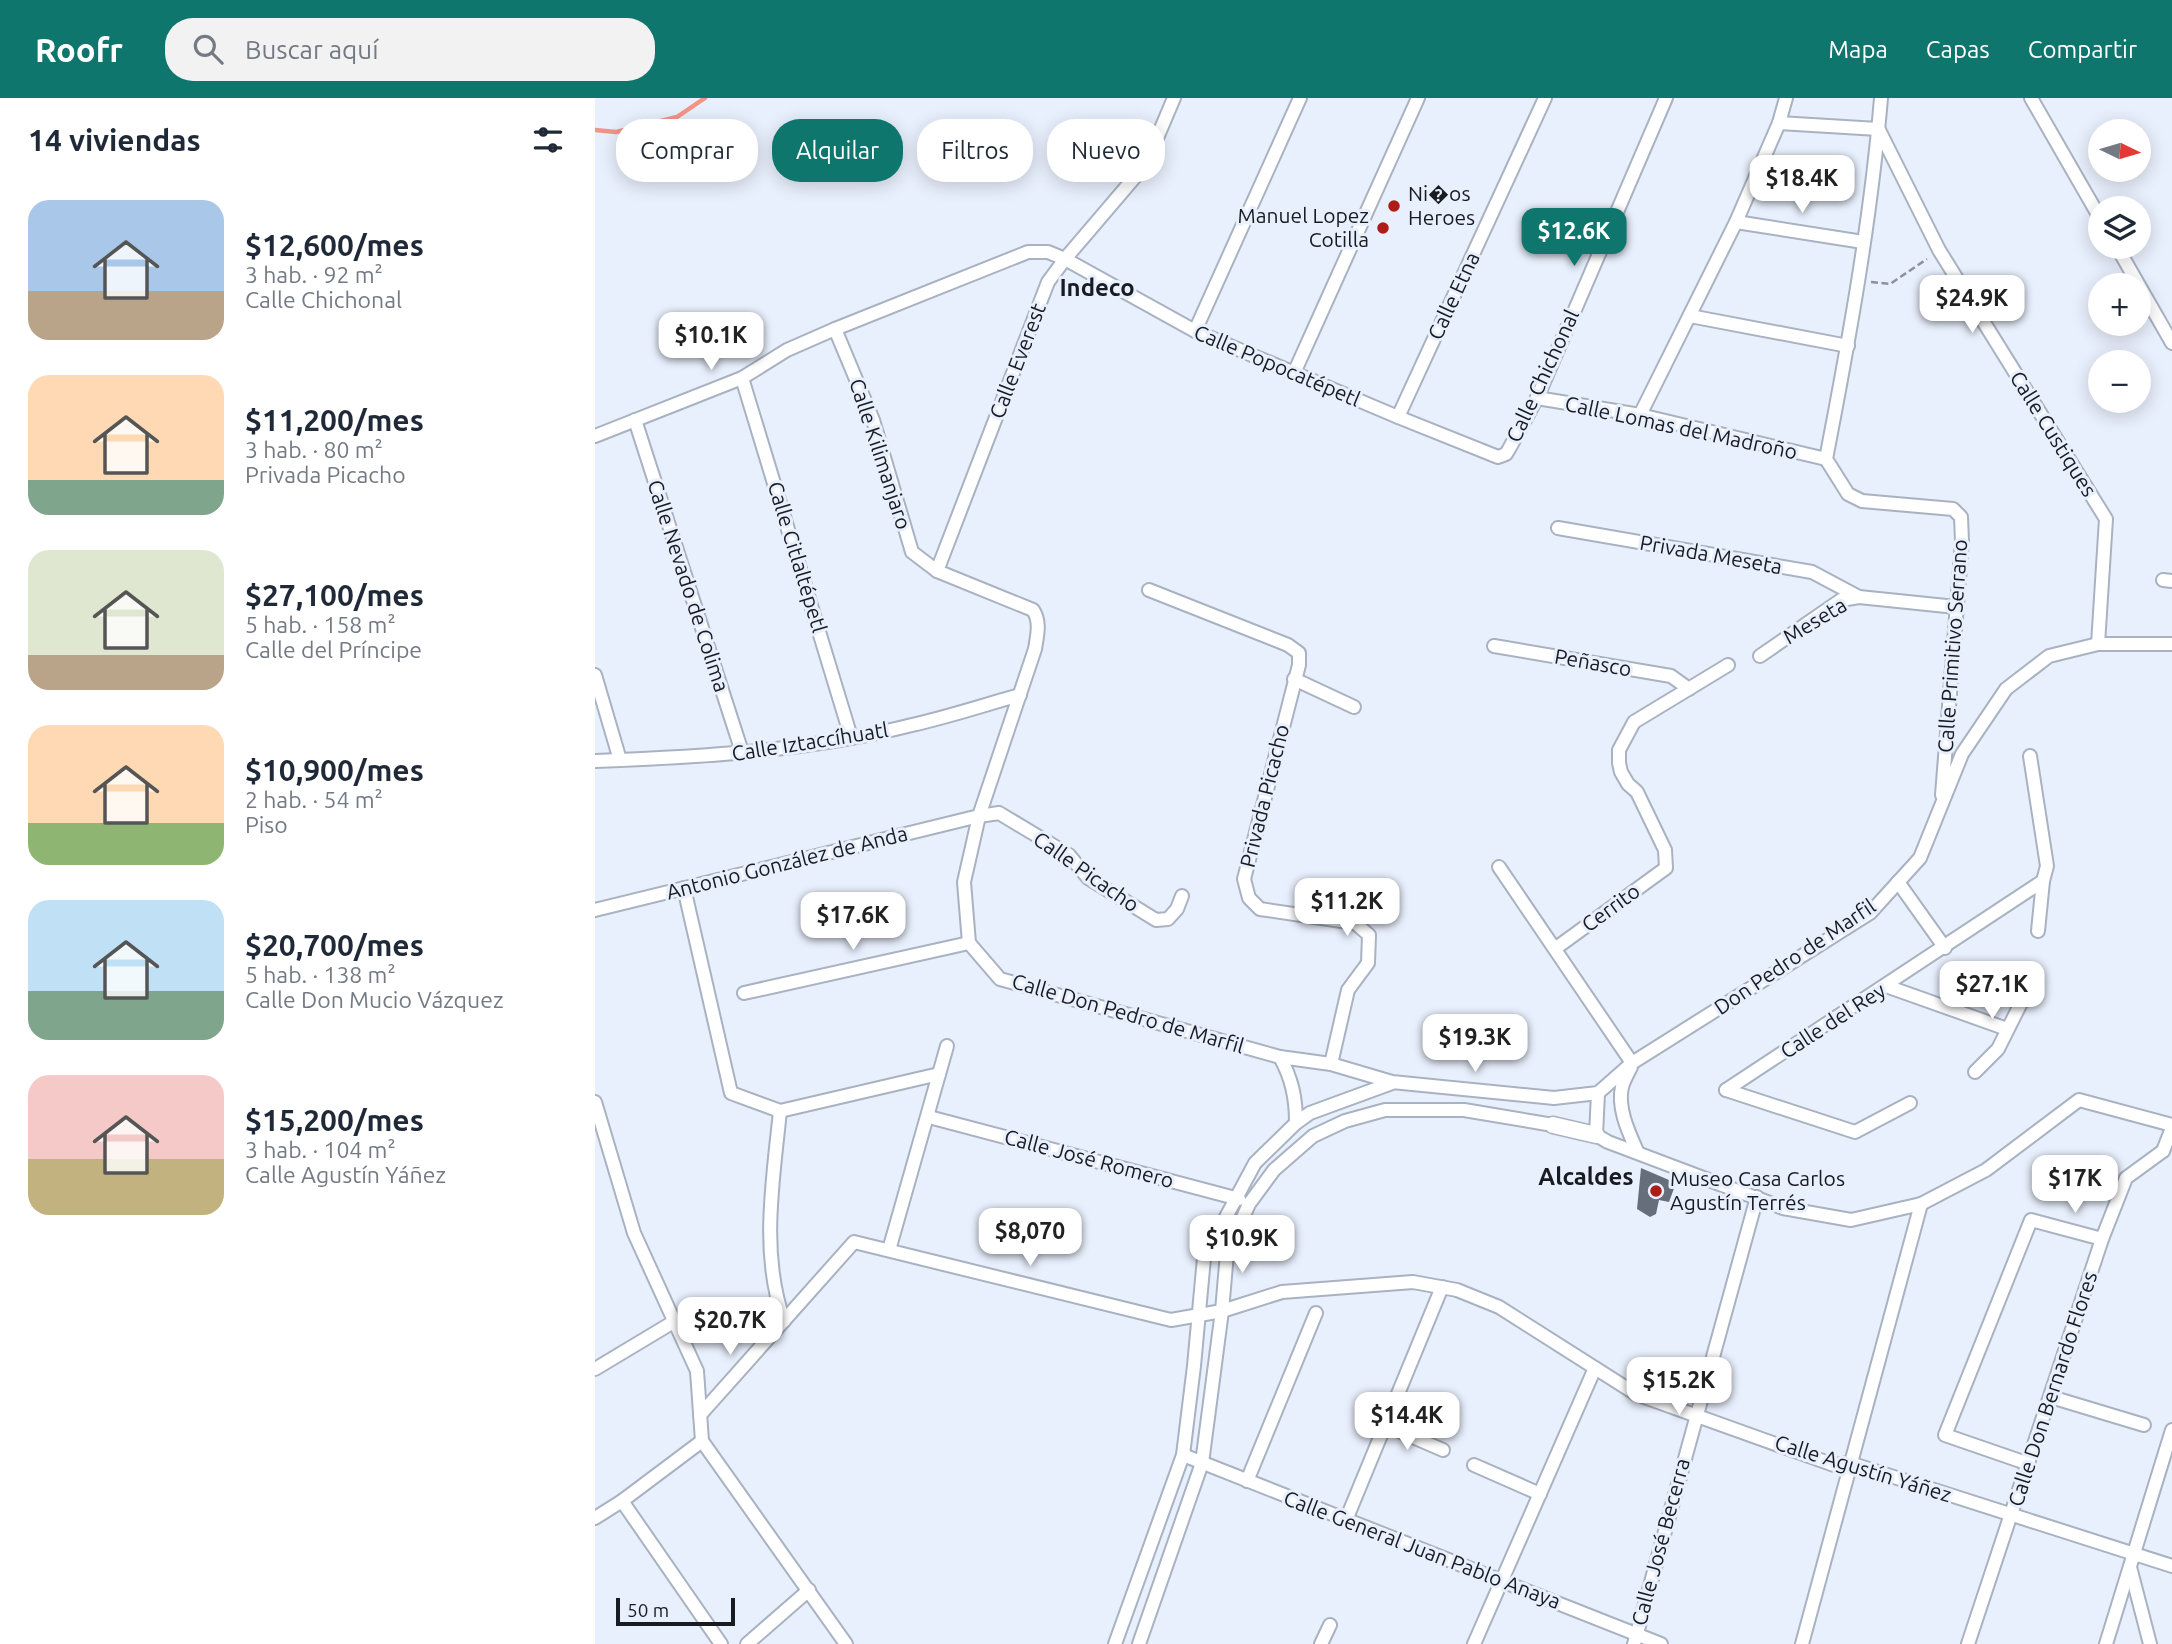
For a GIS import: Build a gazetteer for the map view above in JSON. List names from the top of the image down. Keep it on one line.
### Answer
{"streets":{"street":["Calle Etna","Calle Everest","Calle Popocatépetl","Calle Chichonal","Calle Lomas del Madroño","Calle Custiques","Calle Kilimanjaro","Privada Meseta","Calle Citlaltépetl","Calle Nevado de Colima","Meseta","Calle Primitivo Serrano","Peñasco","Calle Iztaccíhuatl","Privada Picacho","Antonio González de Anda","Calle Picacho","Cerrito","Don Pedro de Marfil","Calle Don Pedro de Marfil","Calle del Rey","Calle José Romero","Calle Don Bernardo Flores","Calle Agustín Yáñez","Calle José Becerra","Calle General Juan Pablo Anaya"]},"crossings":[["Calle Etna","Calle Popocatépetl"],["Calle Everest","Calle Popocatépetl"],["Calle Everest","Calle Kilimanjaro"],["Calle Popocatépetl","Calle Chichonal"],["Calle Popocatépetl","Calle Kilimanjaro"],["Calle Chichonal","Calle Lomas del Madroño"],["Calle Lomas del Madroño","Calle Primitivo Serrano"],["Calle Custiques","Don Pedro de Marfil"],["Calle Kilimanjaro","Calle Iztaccíhuatl"],["Privada Meseta","Meseta"],["Calle Citlaltépetl","Calle Iztaccíhuatl"],["Calle Nevado de Colima","Calle Iztaccíhuatl"],["Meseta","Calle Primitivo Serrano"],["Calle Primitivo Serrano","Don Pedro de Marfil"],["Peñasco","Cerrito"],["Privada Picacho","Calle Don Pedro de Marfil"],["Antonio González de Anda","Calle Picacho"],["Calle Don Bernardo Flores","Calle Agustín Yáñez"],["Calle Agustín Yáñez","Calle José Becerra"],["Calle José Becerra","Calle General Juan Pablo Anaya"]],"districts":["Indeco","Alcaldes"],"places":["Ni�os Heroes","Manuel Lopez Cotilla","Museo Casa Carlos Agustín Terrés"],"scale_bar":"50 m","north":"right","page":{"header":"Roofr","search":"Buscar aquí","nav":["Mapa","Capas","Compartir"],"heading":"14 viviendas","map_buttons":["+","−"],"chip":["Comprar","Alquilar","Filtros","Nuevo"],"price":["$18.4K","$12.6K","$24.9K","$10.1K","$11.2K","$17.6K","$27.1K","$19.3K","$17K","$8,070","$10.9K","$20.7K","$15.2K","$14.4K"],"list":[{"name":"$12,600/mes","note":"3 hab. · 92 m² · Calle Chichonal"},{"name":"$11,200/mes","note":"3 hab. · 80 m² · Privada Picacho"},{"name":"$27,100/mes","note":"5 hab. · 158 m² · Calle del Príncipe"},{"name":"$10,900/mes","note":"2 hab. · 54 m² · Piso"},{"name":"$20,700/mes","note":"5 hab. · 138 m² · Calle Don Mucio Vázquez"},{"name":"$15,200/mes","note":"3 hab. · 104 m² · Calle Agustín Yáñez"}],"scale":"50 m"}}
